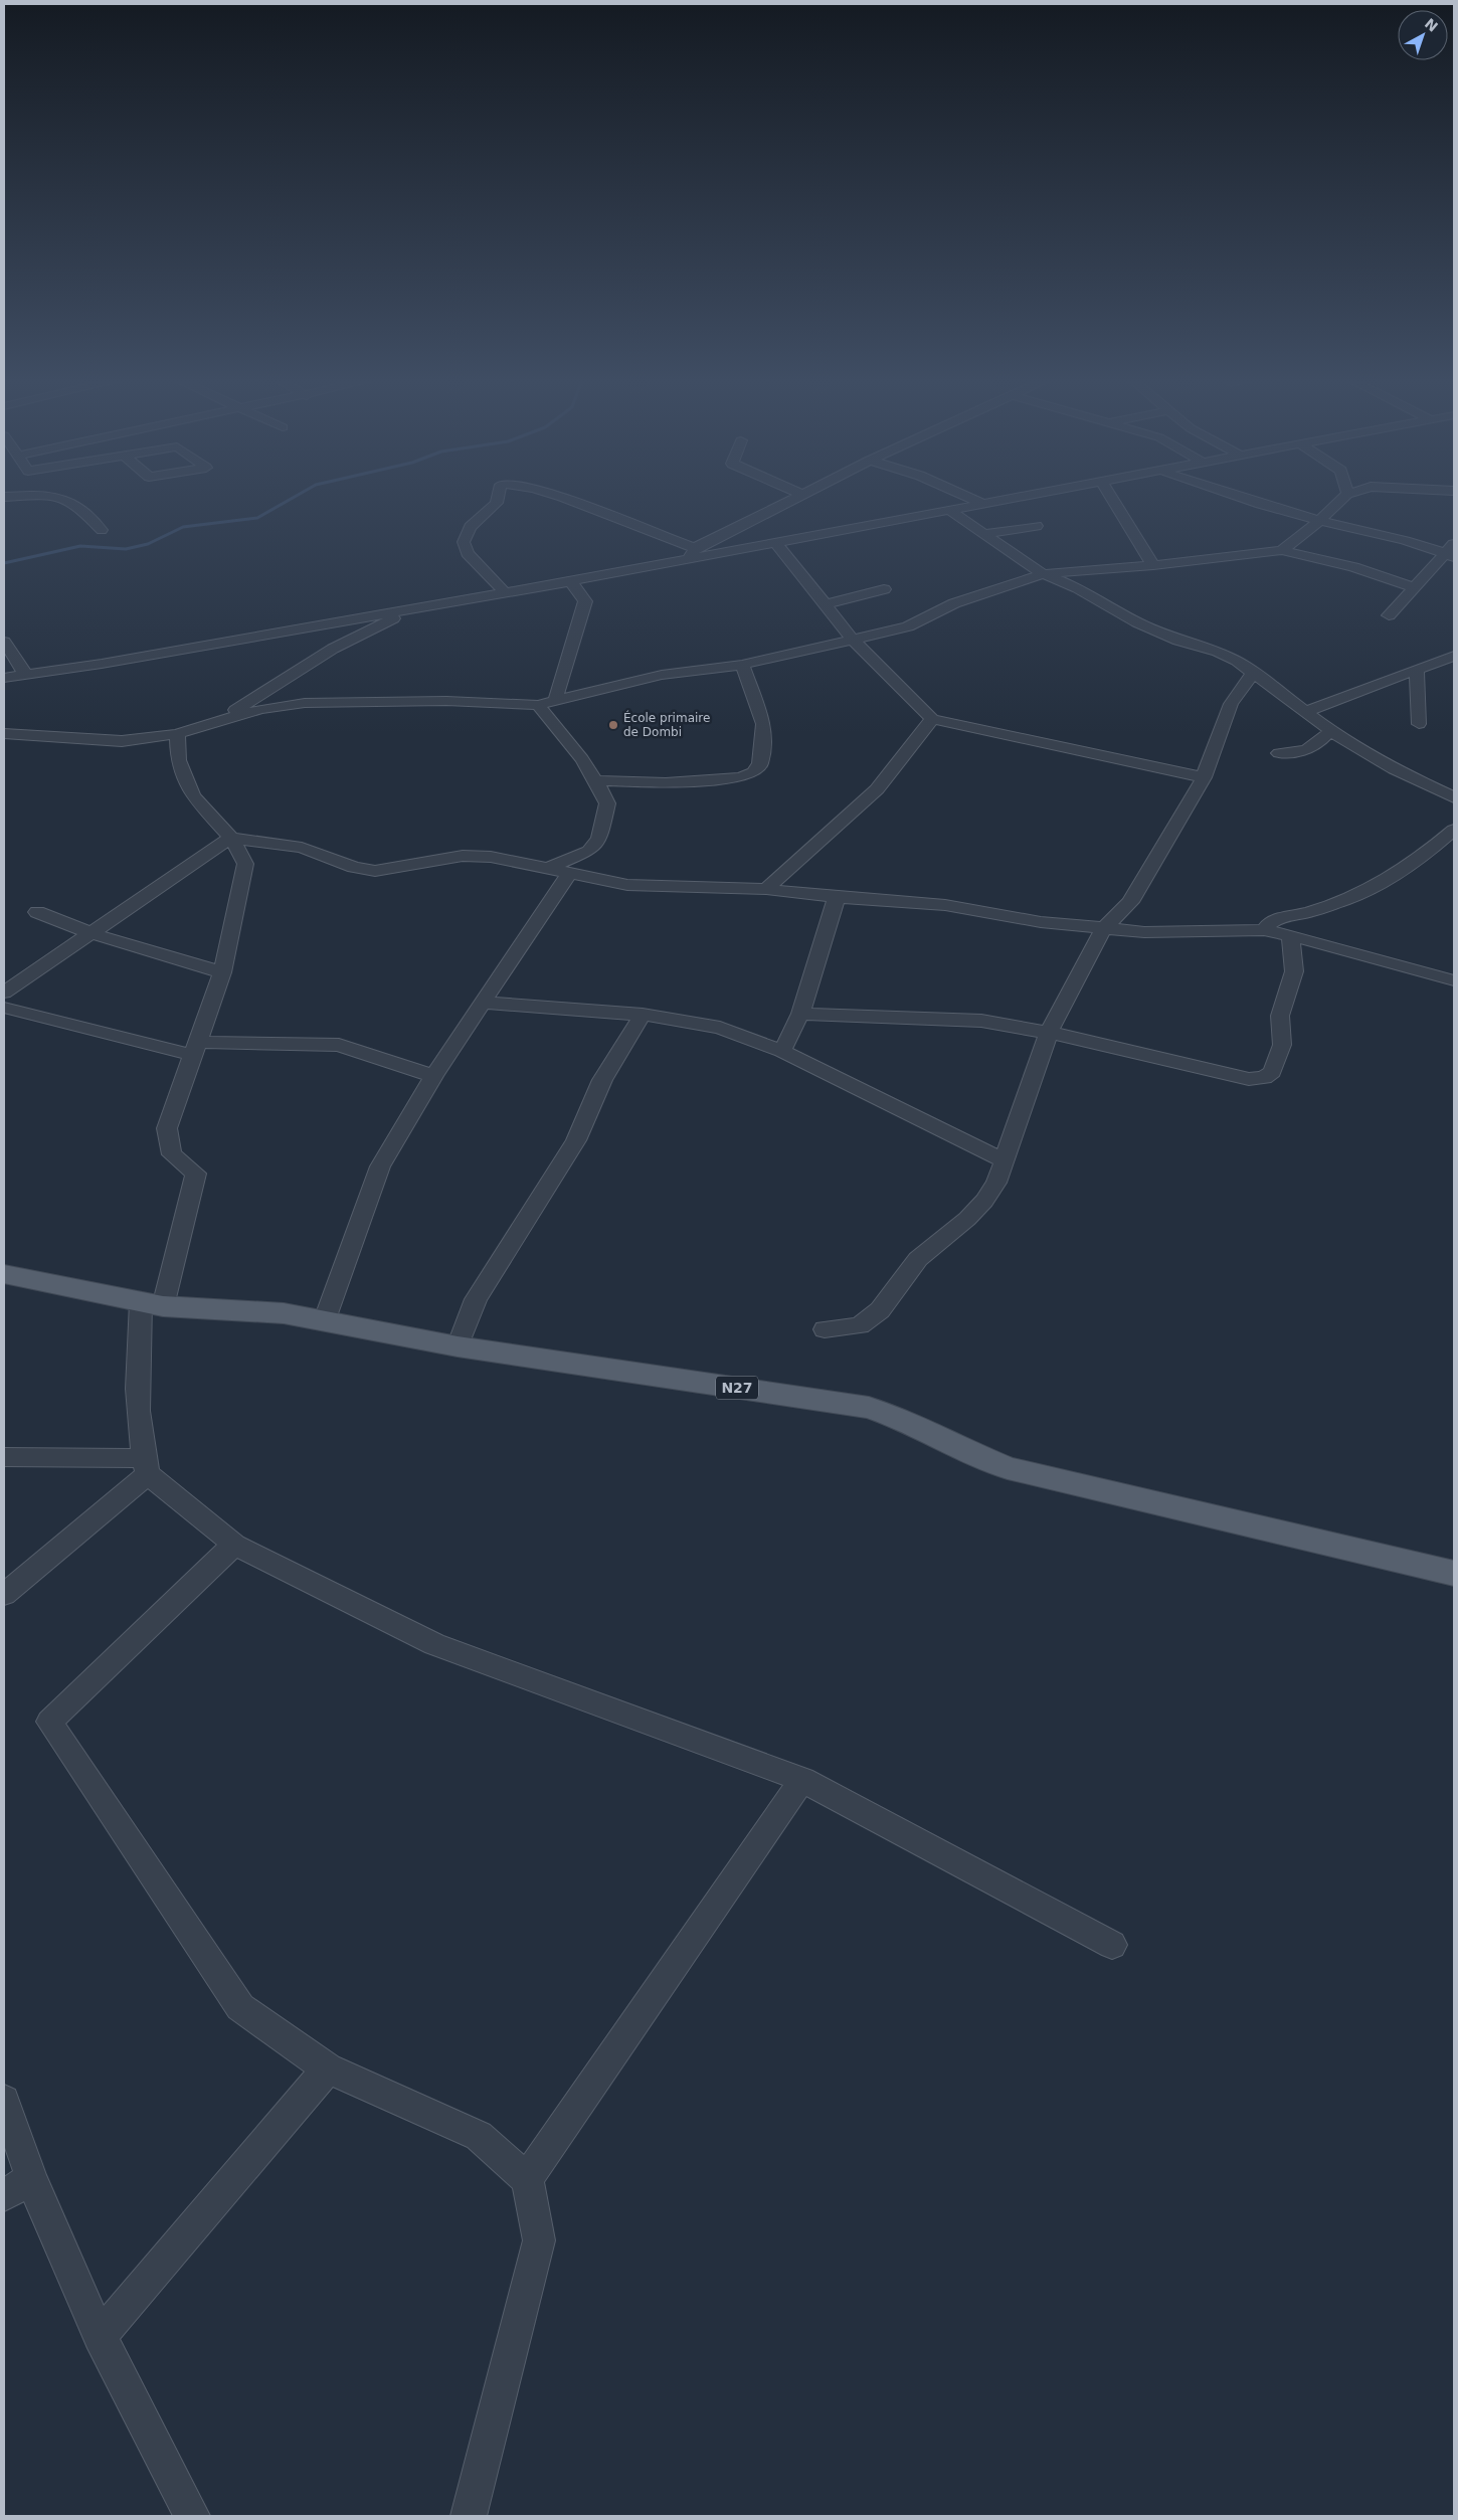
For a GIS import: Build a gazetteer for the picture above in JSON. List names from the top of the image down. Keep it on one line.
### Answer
{"streets":{"main road":["N27"]},"places":["École primaire de Dombi"],"north":"top right"}
